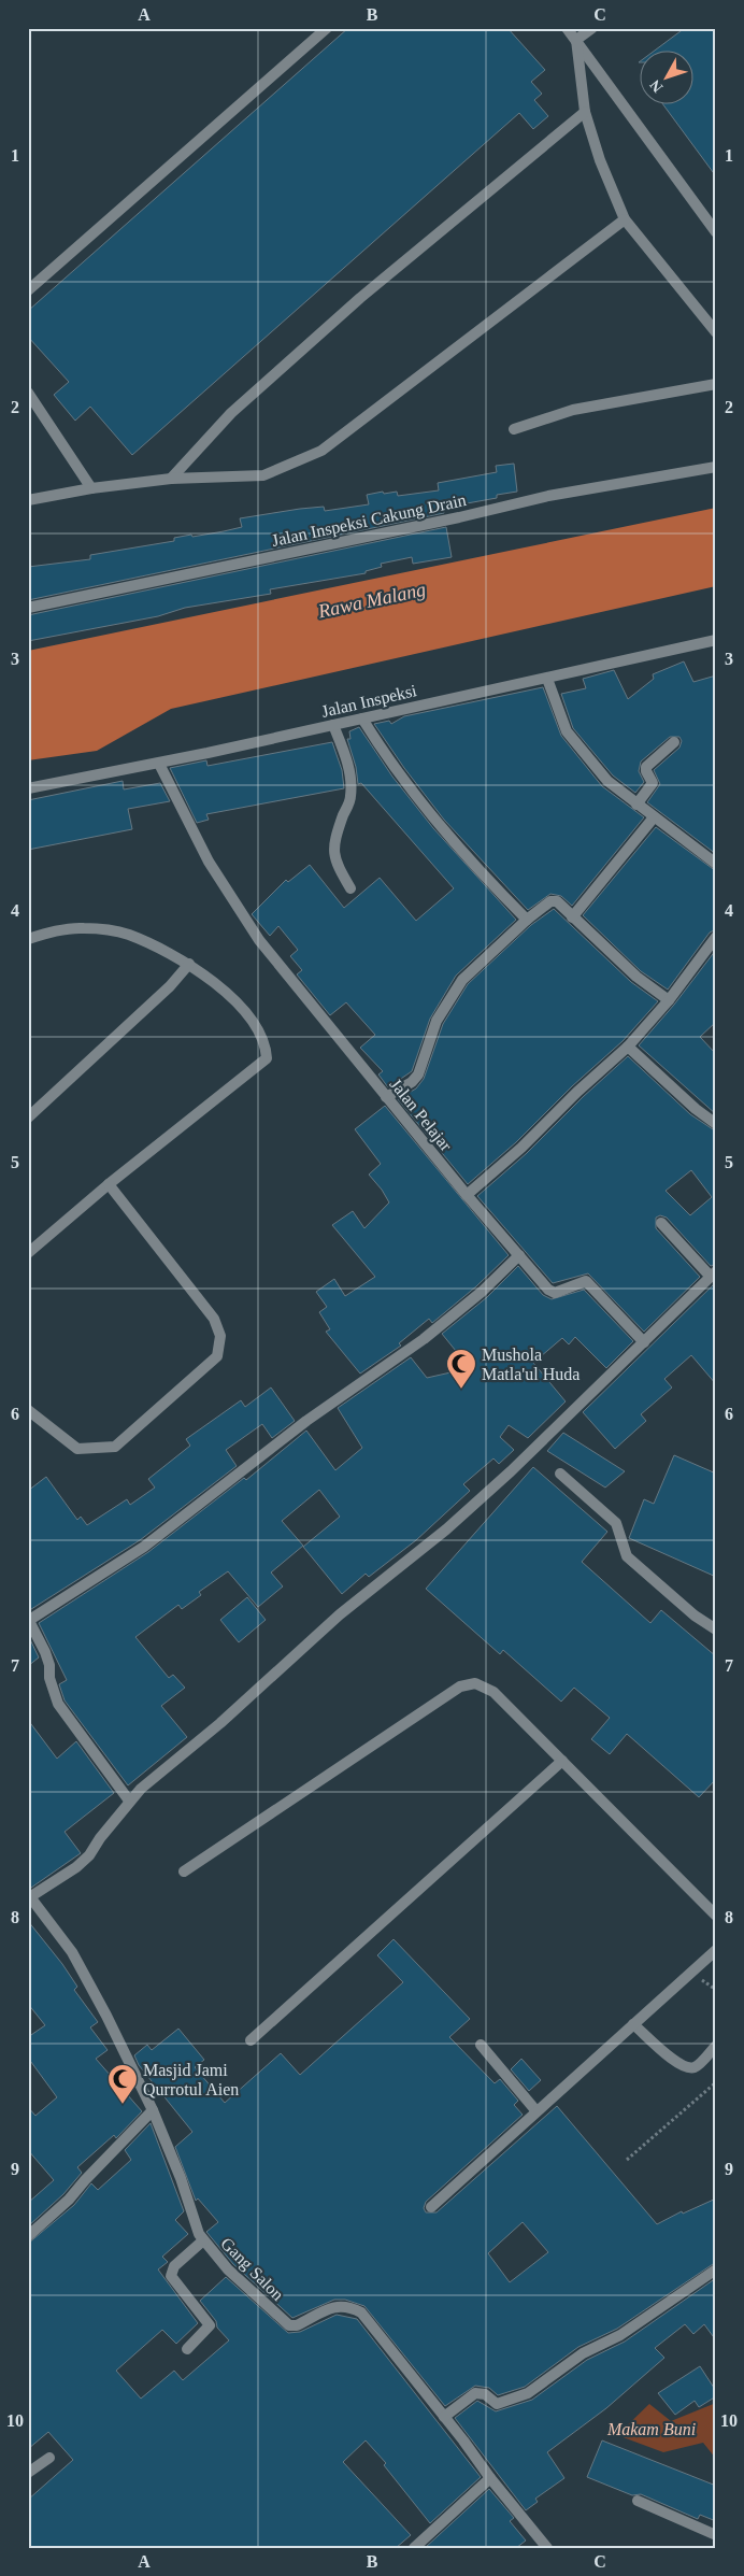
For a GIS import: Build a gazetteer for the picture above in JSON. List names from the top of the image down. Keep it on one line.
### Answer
{"streets":{"street":["Jalan Inspeksi Cakung Drain","Jalan Inspeksi","Jalan Pelajar","Gang Salon"]},"crossings":[["Jalan Inspeksi","Jalan Pelajar"]],"water":["Rawa Malang"],"parks":["Makam Buni"],"places":{"mosque":["Mushola Matla'ul Huda","Masjid Jami Qurrotul Aien"]},"north":"bottom left","grid":{"columns":["A","B","C"],"rows":["1","2","3","4","5","6","7","8","9","10"]}}
